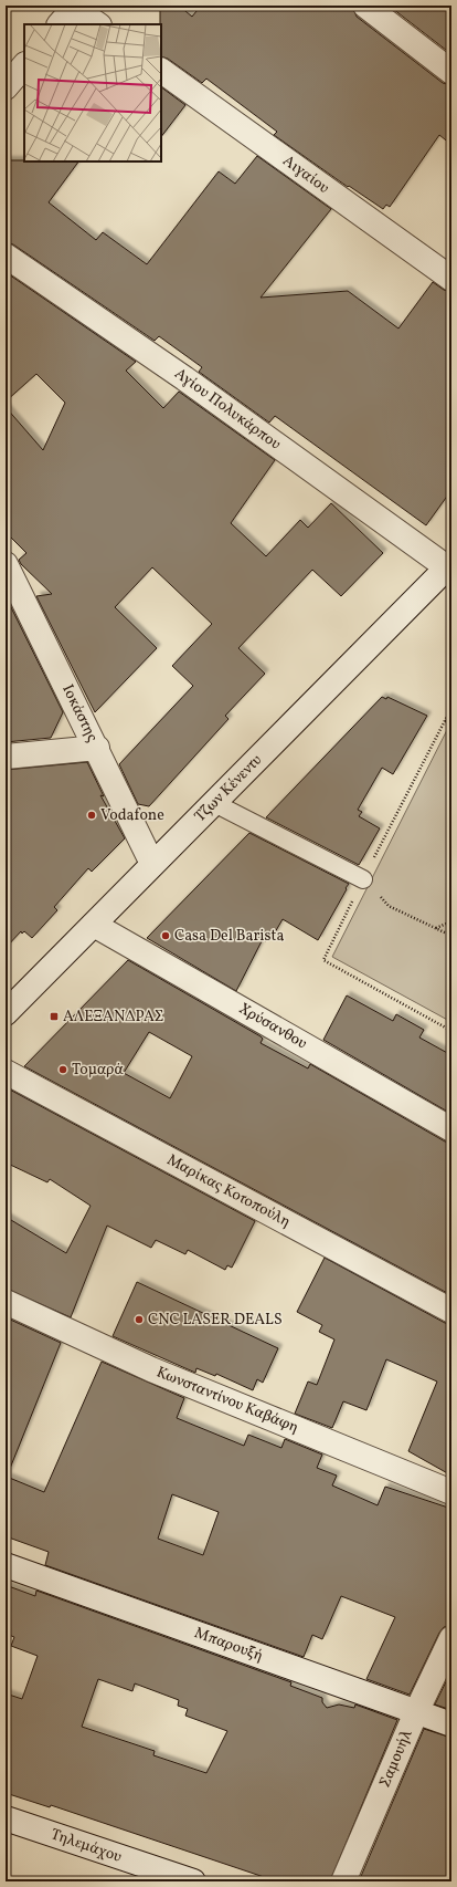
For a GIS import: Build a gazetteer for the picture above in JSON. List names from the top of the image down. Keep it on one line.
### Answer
{"streets":{"street":["Αιγαίου","Αγίου Πολυκάρπου","Ιοκάστης","Τζων Κένεντυ","Χρύσανθου","Μαρίκας Κοτοπούλη","Κωνσταντίνου Καβάφη","Μπαρουξή","Σαμουήλ","Τηλεμάχου"]},"crossings":[["Αγίου Πολυκάρπου","Τζων Κένεντυ"],["Ιοκάστης","Τζων Κένεντυ"],["Τζων Κένεντυ","Χρύσανθου"],["Μπαρουξή","Σαμουήλ"]],"places":{"other":["Vodafone","Casa Del Barista","Τομαρά","CNC LASER DEALS"],"transit":["ΑΛΕΞΑΝΔΡΑΣ"]}}
